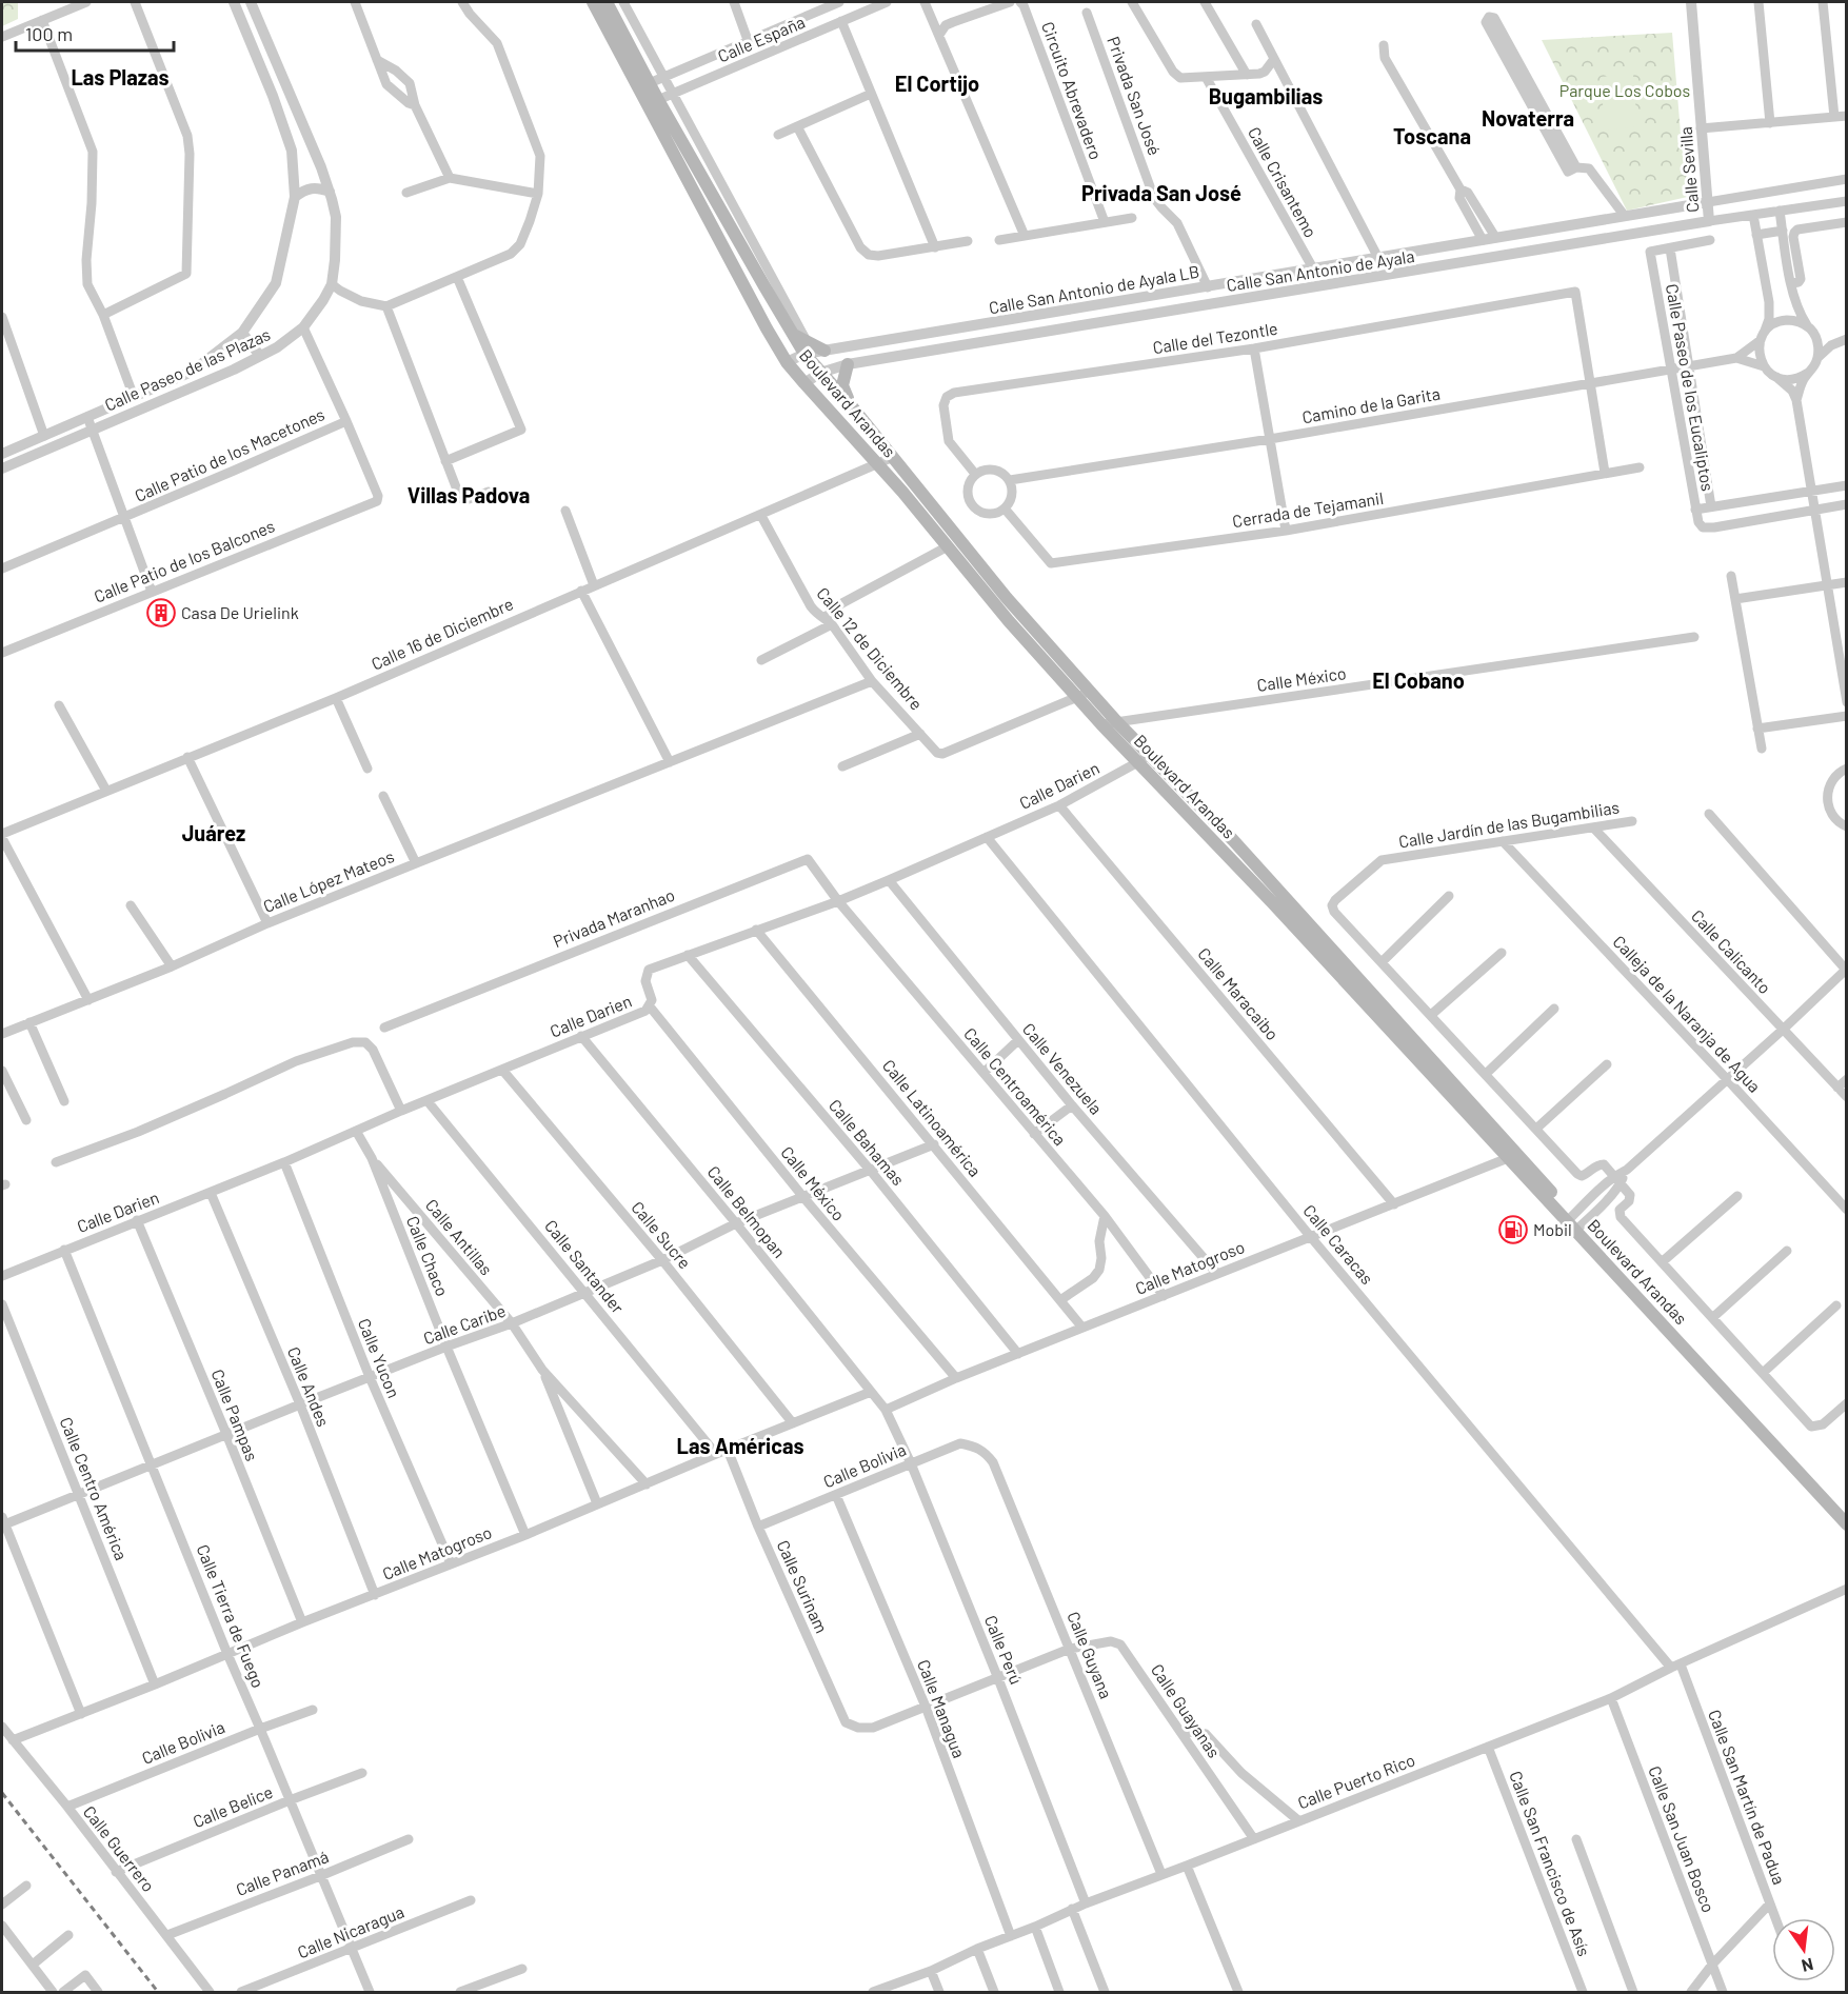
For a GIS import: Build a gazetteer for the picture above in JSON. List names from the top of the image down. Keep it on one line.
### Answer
{"streets":{"main road":["Boulevard Arandas"],"street":["Calle España","Circuito Abrevadero","Privada San José","Calle Sevilla","Calle Crisantemo","Calle San Antonio de Ayala","Calle San Antonio de Ayala LB","Calle del Tezontle","Calle Paseo de las Plazas","Calle Paseo de los Eucaliptos","Camino de la Garita","Calle Patio de los Macetones","Cerrada de Tejamanil","Calle Patio de los Balcones","Calle 16 de Diciembre","Calle 12 de Diciembre","Calle México","Calle Darien","Calle Jardín de las Bugambilias","Calle López Mateos","Privada Maranhao","Calle Calicanto","Calle Maracaibo","Calleja de la Naranja de Agua","Calle Venezuela","Calle Centroamérica","Calle Latinoamérica","Calle Bahamas","Calle Belmopan","Calle Sucre","Calle Antillas","Calle Caracas","Calle Chaco","Calle Santander","Calle Matogroso","Calle Caribe","Calle Yucon","Calle Andes","Calle Pampas","Calle Bolivia","Calle Centro América","Calle Surinam","Calle Tierra de Fuego","Calle Perú","Calle Guyana","Calle Managua","Calle Guayanas","Calle Puerto Rico","Calle San Martín de Padua","Calle Belice","Calle San Juan Bosco","Calle Guerrero","Calle San Francisco de Asís","Calle Panamá","Calle Nicaragua"]},"crossings":[["Calle España","Boulevard Arandas"],["Privada San José","Calle San Antonio de Ayala LB"],["Calle Sevilla","Calle San Antonio de Ayala"],["Calle Sevilla","Calle San Antonio de Ayala LB"],["Calle Crisantemo","Calle San Antonio de Ayala LB"],["Calle San Antonio de Ayala","Boulevard Arandas"],["Calle del Tezontle","Camino de la Garita"],["Calle del Tezontle","Cerrada de Tejamanil"],["Calle Paseo de los Eucaliptos","Camino de la Garita"],["Boulevard Arandas","Calle 16 de Diciembre"],["Boulevard Arandas","Calle 12 de Diciembre"],["Boulevard Arandas","Calle México"],["Boulevard Arandas","Calle Darien"],["Boulevard Arandas","Calle Matogroso"],["Camino de la Garita","Cerrada de Tejamanil"],["Calle Patio de los Macetones","Calle Patio de los Balcones"],["Calle 16 de Diciembre","Calle 12 de Diciembre"],["Calle 12 de Diciembre","Calle López Mateos"],["Calle México","Calle Darien"],["Calle México","Calle Matogroso"],["Calle México","Calle Caribe"],["Calle Darien","Privada Maranhao"],["Calle Darien","Calle Maracaibo"],["Calle Darien","Calle Venezuela"],["Calle Darien","Calle Centroamérica"],["Calle Darien","Calle Latinoamérica"],["Calle Darien","Calle Bahamas"],["Calle Darien","Calle Belmopan"],["Calle Darien","Calle Sucre"],["Calle Darien","Calle Caracas"],["Calle Darien","Calle Chaco"],["Calle Darien","Calle Santander"],["Calle Darien","Calle Yucon"],["Calle Darien","Calle Andes"],["Calle Darien","Calle Pampas"],["Calle Darien","Calle Tierra de Fuego"],["Calle Jardín de las Bugambilias","Calle Calicanto"],["Calle Jardín de las Bugambilias","Calleja de la Naranja de Agua"],["Privada Maranhao","Calle Centroamérica"],["Calle Maracaibo","Calle Matogroso"],["Calle Venezuela","Calle Matogroso"],["Calle Centroamérica","Calle Matogroso"],["Calle Latinoamérica","Calle Matogroso"],["Calle Latinoamérica","Calle Caribe"],["Calle Bahamas","Calle Matogroso"],["Calle Bahamas","Calle Caribe"],["Calle Belmopan","Calle Matogroso"],["Calle Belmopan","Calle Caribe"],["Calle Belmopan","Calle Perú"],["Calle Sucre","Calle Matogroso"],["Calle Sucre","Calle Caribe"],["Calle Antillas","Calle Chaco"],["Calle Antillas","Calle Matogroso"],["Calle Antillas","Calle Caribe"],["Calle Caracas","Calle Matogroso"],["Calle Caracas","Calle Puerto Rico"],["Calle Caracas","Calle San Martín de Padua"],["Calle Chaco","Calle Matogroso"],["Calle Chaco","Calle Caribe"],["Calle Santander","Calle Matogroso"],["Calle Santander","Calle Caribe"],["Calle Matogroso","Calle Yucon"],["Calle Matogroso","Calle Andes"],["Calle Matogroso","Calle Pampas"],["Calle Matogroso","Calle Centro América"],["Calle Matogroso","Calle Surinam"],["Calle Matogroso","Calle Tierra de Fuego"],["Calle Matogroso","Calle Perú"],["Calle Matogroso","Calle Guerrero"],["Calle Caribe","Calle Yucon"],["Calle Caribe","Calle Andes"],["Calle Caribe","Calle Pampas"],["Calle Caribe","Calle Centro América"],["Calle Caribe","Calle Tierra de Fuego"],["Calle Bolivia","Calle Surinam"],["Calle Bolivia","Calle Tierra de Fuego"],["Calle Bolivia","Calle Perú"],["Calle Bolivia","Calle Guyana"],["Calle Bolivia","Calle Managua"],["Calle Bolivia","Calle Guerrero"],["Calle Surinam","Calle Managua"],["Calle Tierra de Fuego","Calle Belice"],["Calle Tierra de Fuego","Calle Panamá"],["Calle Tierra de Fuego","Calle Nicaragua"],["Calle Perú","Calle Puerto Rico"],["Calle Guyana","Calle Guayanas"],["Calle Guyana","Calle Puerto Rico"],["Calle Managua","Calle Puerto Rico"],["Calle Guayanas","Calle Puerto Rico"],["Calle Puerto Rico","Calle San Martín de Padua"],["Calle Puerto Rico","Calle San Juan Bosco"],["Calle Puerto Rico","Calle San Francisco de Asís"],["Calle Belice","Calle Guerrero"],["Calle Guerrero","Calle Panamá"]],"districts":["Las Plazas","El Cortijo","Bugambilias","Novaterra","Toscana","Privada San José","Villas Padova","El Cobano","Juárez","Las Américas"],"parks":["Parque Los Cobos"],"places":{"building":["Casa De Urielink"],"fuel station":["Mobil"]},"scale_bar":"100 m","north":"bottom"}
